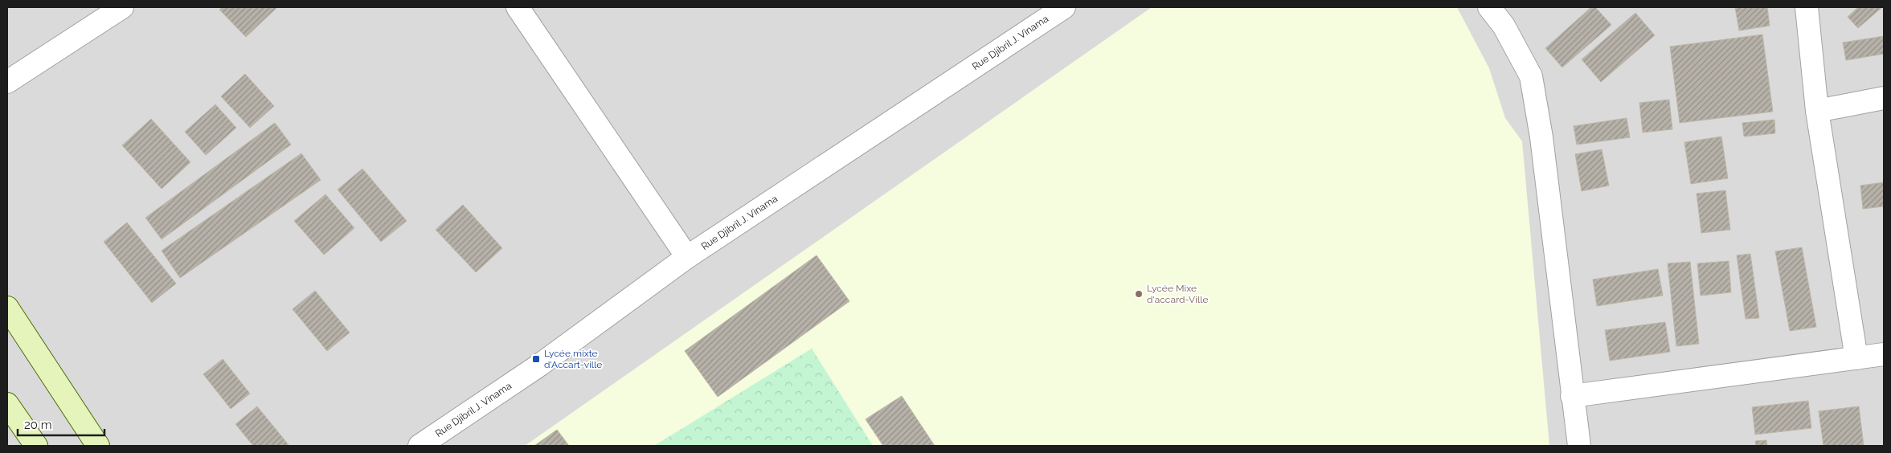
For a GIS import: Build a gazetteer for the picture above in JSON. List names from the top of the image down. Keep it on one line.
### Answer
{"streets":{"street":["Rue Djibril J. Vinama"]},"places":{"other":["Lycée Mixe d'accard-Ville"],"transit":["Lycée mixte d'Accart-ville"]},"scale_bar":"20 m"}
